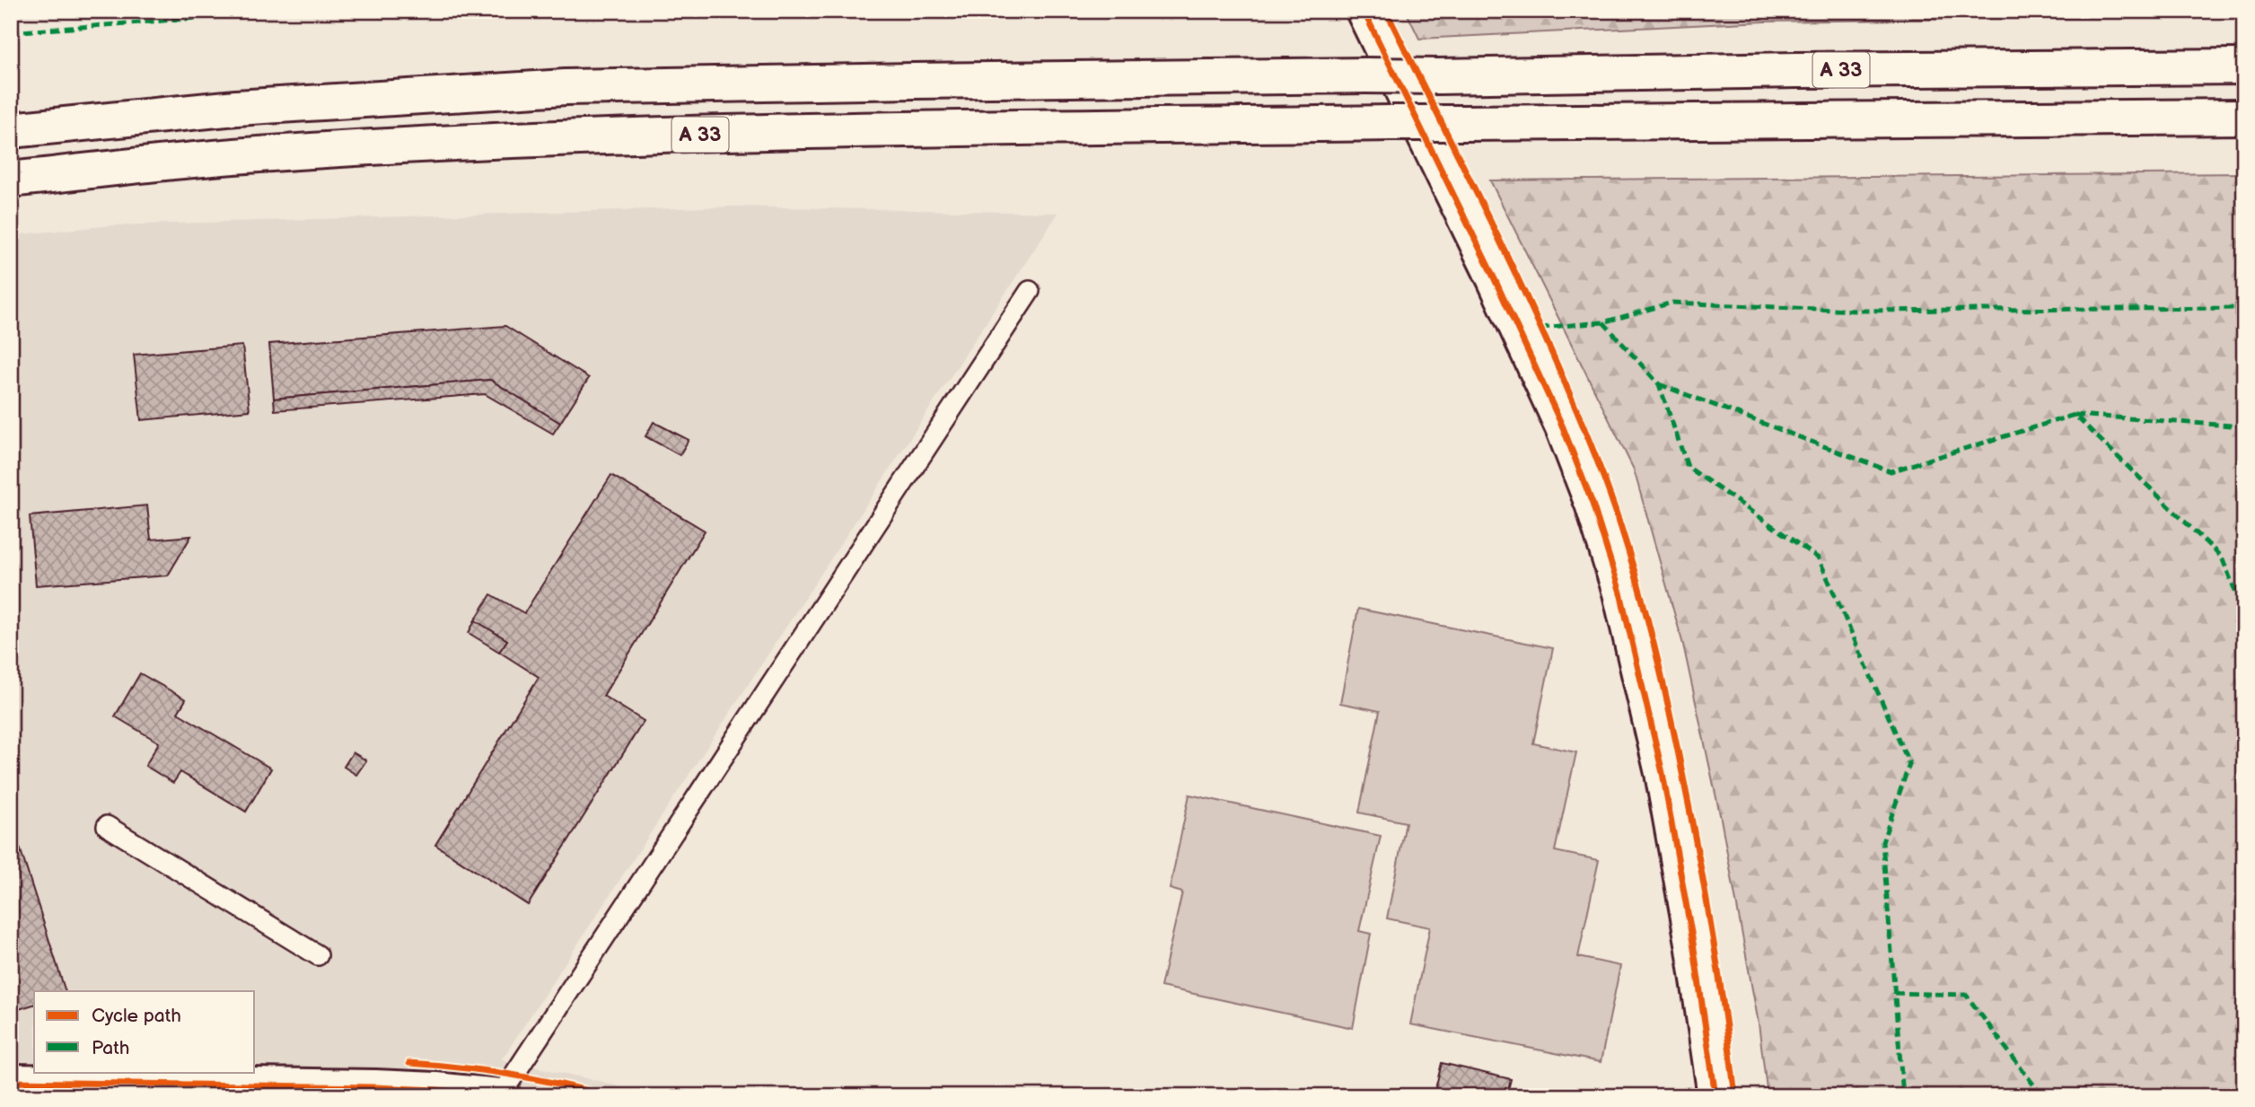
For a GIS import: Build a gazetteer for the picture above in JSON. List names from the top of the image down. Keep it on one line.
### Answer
{"streets":{"main road":["A 33"]},"legend":["Cycle path","Path"]}
